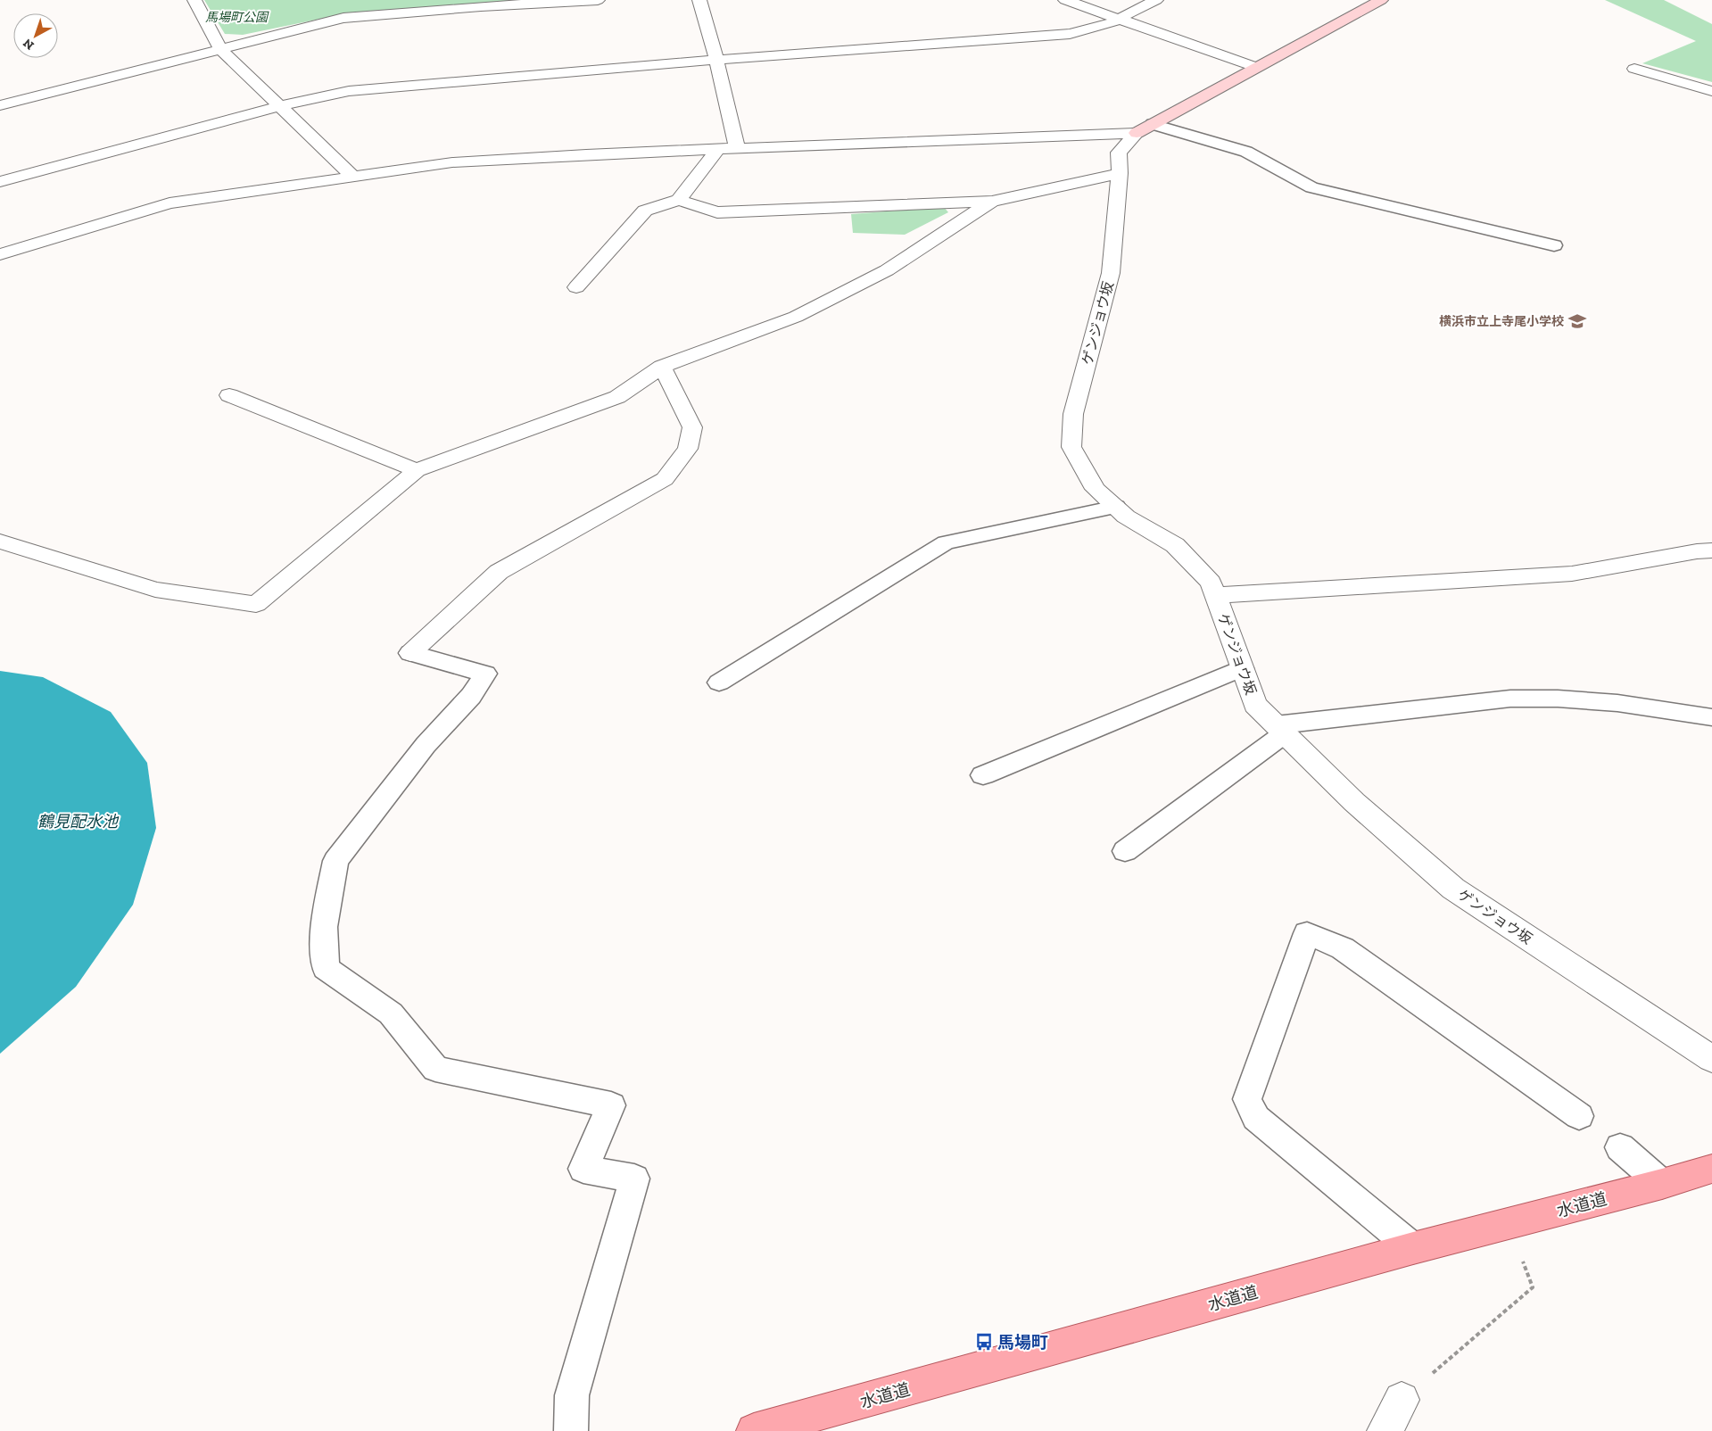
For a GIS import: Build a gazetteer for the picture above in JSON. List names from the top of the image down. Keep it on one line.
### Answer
{"streets":{"main road":["水道道"],"street":["ゲンジョウ坂"]},"water":["鶴見配水池"],"parks":["馬場町公園"],"places":{"school or university":["横浜市立上寺尾小学校"],"bus stop":["馬場町"]},"north":"bottom left"}
